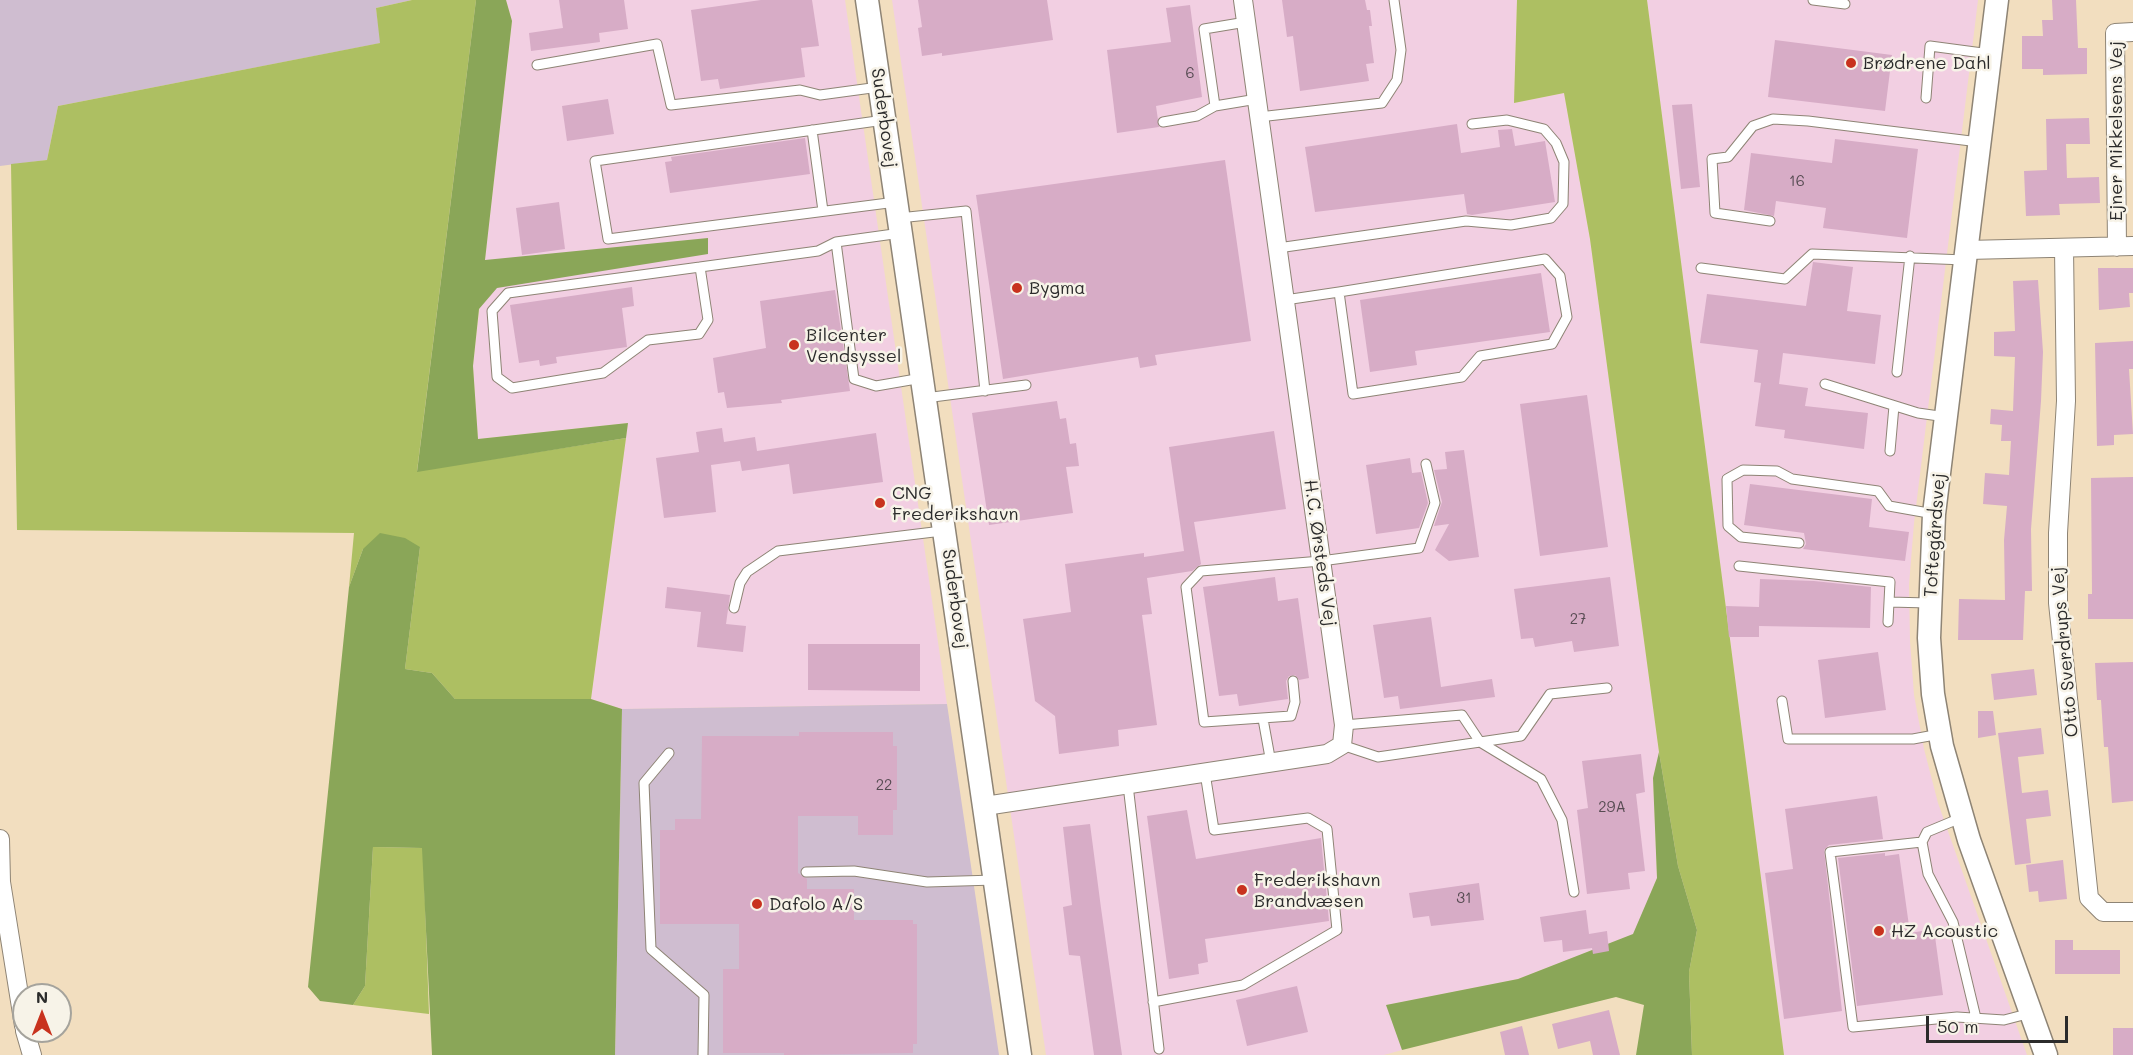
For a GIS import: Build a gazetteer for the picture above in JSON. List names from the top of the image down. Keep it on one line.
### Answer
{"streets":{"street":["Suderbovej","Ejner Mikkelsens Vej","Toftegårdsvej","H.C. Ørsteds Vej","Otto Sverdrups Vej"]},"places":["Brødrene Dahl","Bygma","Bilcenter Vendsyssel","CNG Frederikshavn","Frederikshavn Brandvæsen","Dafolo A/S","HZ Acoustic"],"house_numbers":["6","16","27","22","29A","31"],"scale_bar":"50 m","north":"top"}
